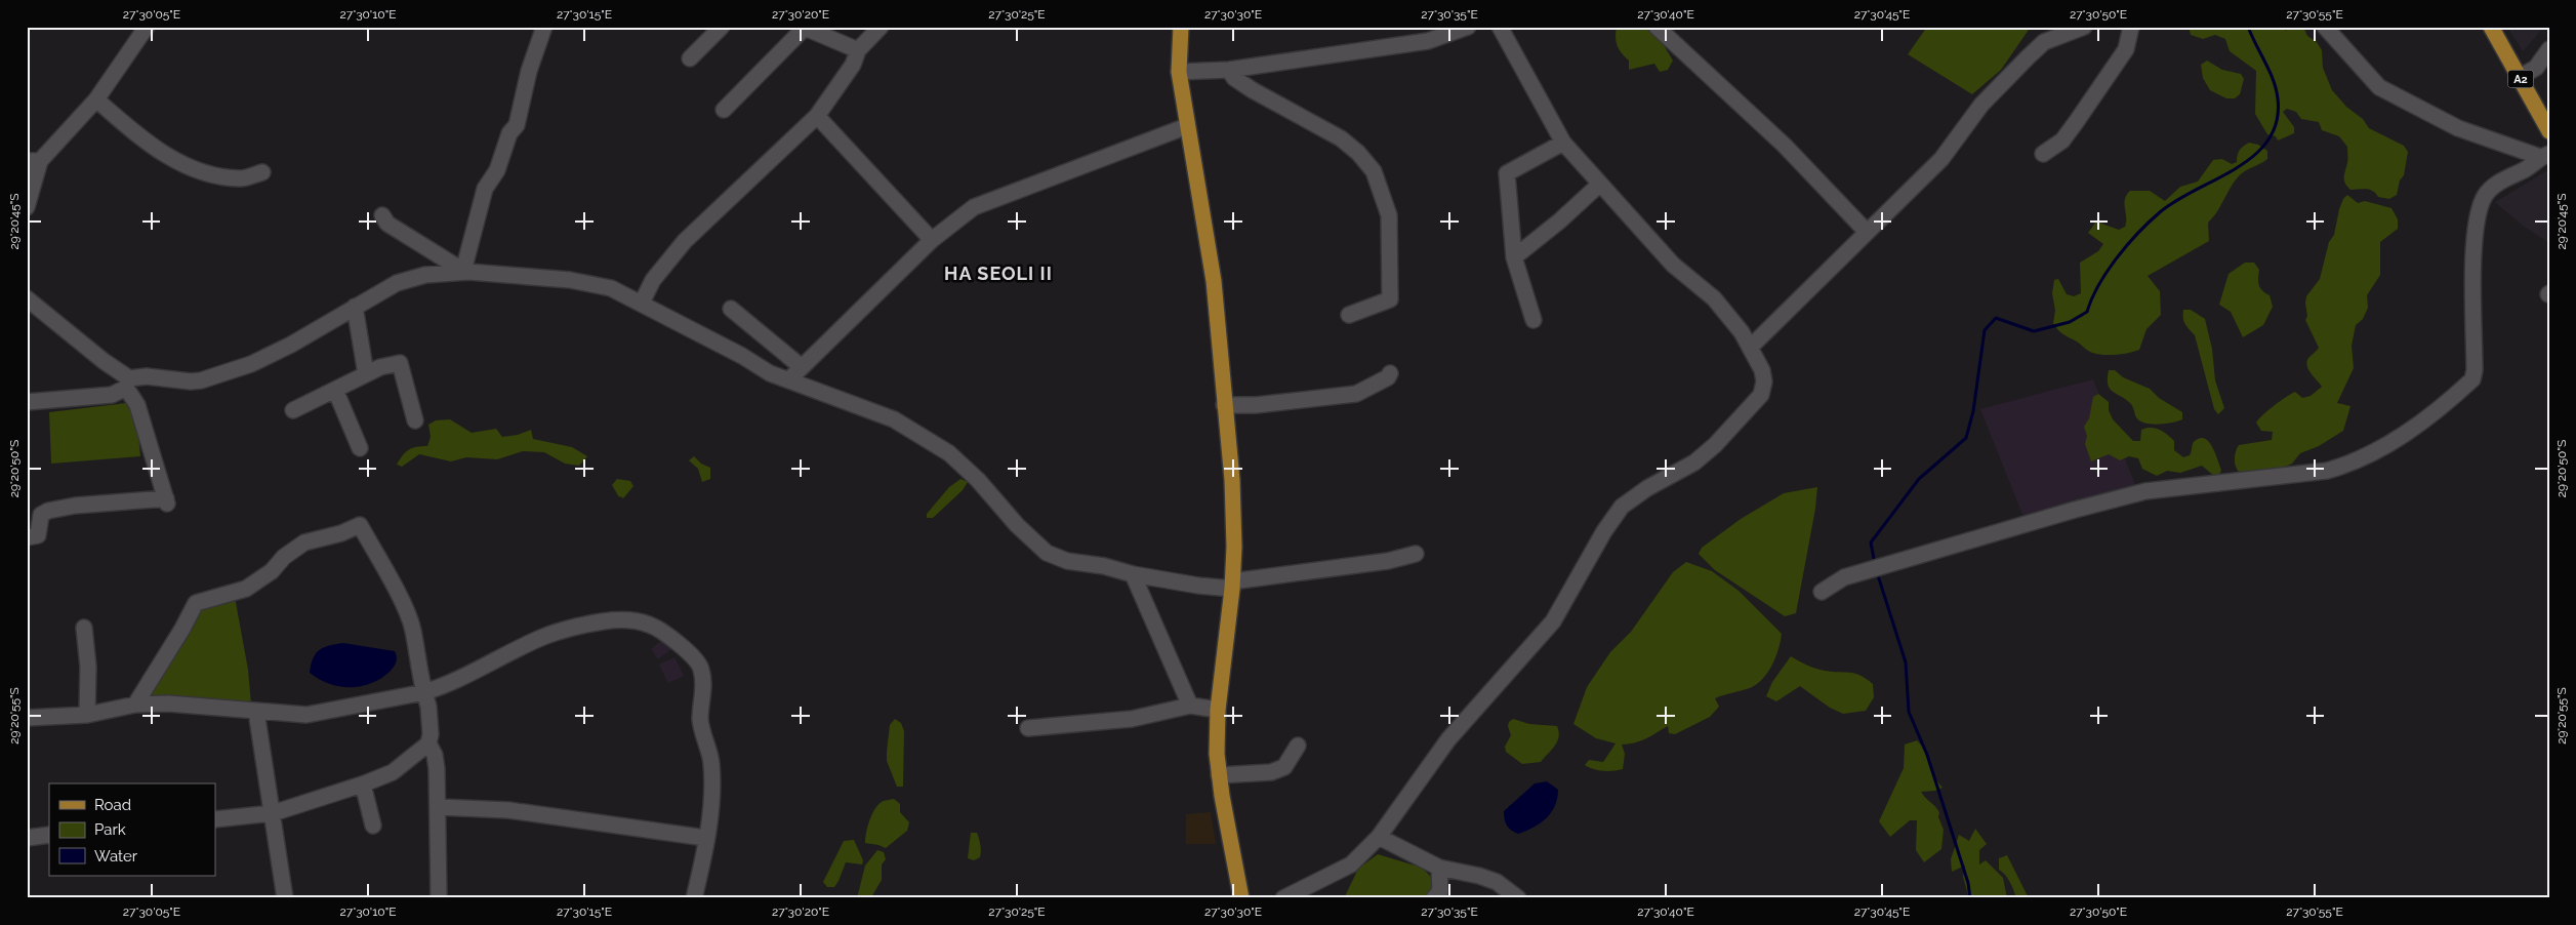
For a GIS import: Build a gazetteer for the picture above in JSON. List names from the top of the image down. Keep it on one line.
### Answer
{"streets":{"main road":["A2"]},"districts":["HA SEOLI II"],"legend":["Road","Park","Water"],"coordinates":["27°30'05\"E","27°30'10\"E","27°30'15\"E","27°30'20\"E","27°30'25\"E","27°30'30\"E","27°30'35\"E","27°30'40\"E","27°30'45\"E","27°30'50\"E","27°30'55\"E","29°20'45\"S","29°20'50\"S","29°20'55\"S"]}
